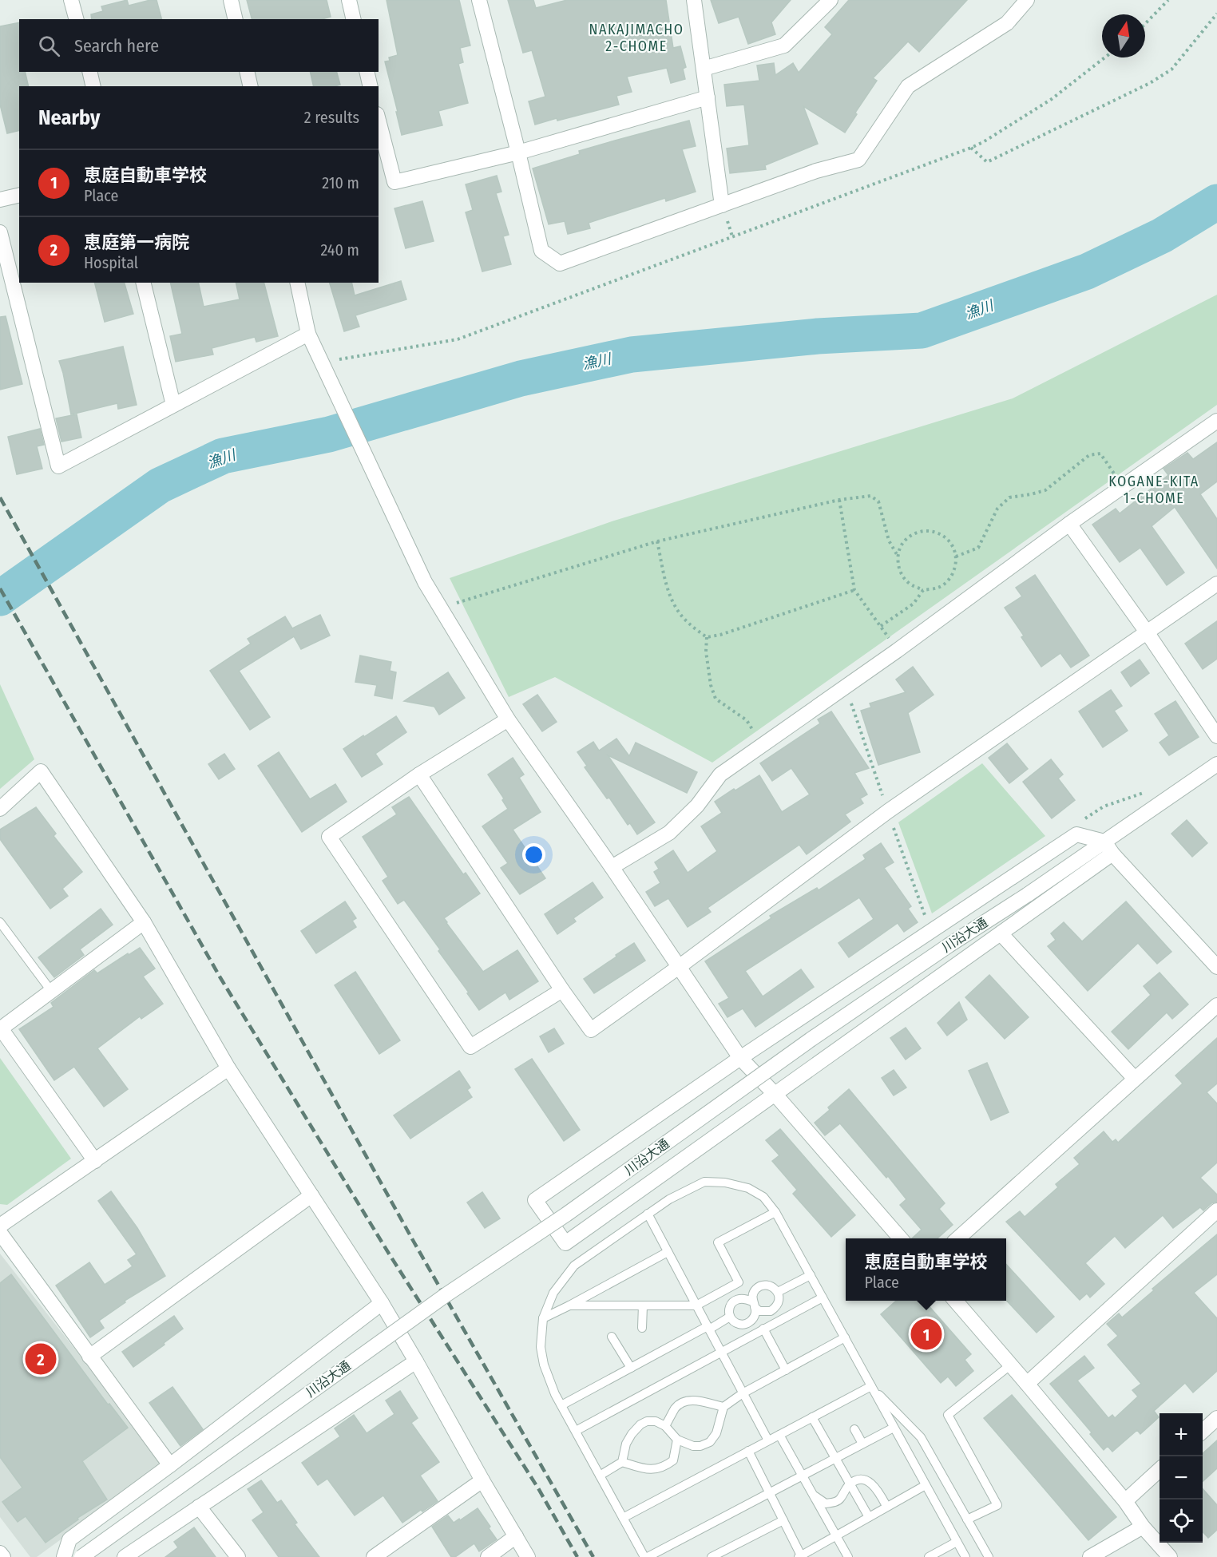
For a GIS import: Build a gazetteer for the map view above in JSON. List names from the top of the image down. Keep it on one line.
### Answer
{"streets":{"street":["川沿大通"]},"districts":["NAKAJIMACHO 2-CHOME","KOGANE-KITA 1-CHOME"],"water":["漁川"],"north":"top","page":{"search":"Search here","heading":["Nearby","2 results"],"list":[{"mark":"1","name":"恵庭自動車学校","note":"Place","value":"210 m"},{"mark":"2","name":"恵庭第一病院","note":"Hospital","value":"240 m"}],"popup":["恵庭自動車学校","Place"],"pins":["1","2"],"map_buttons":["+","−"]}}
